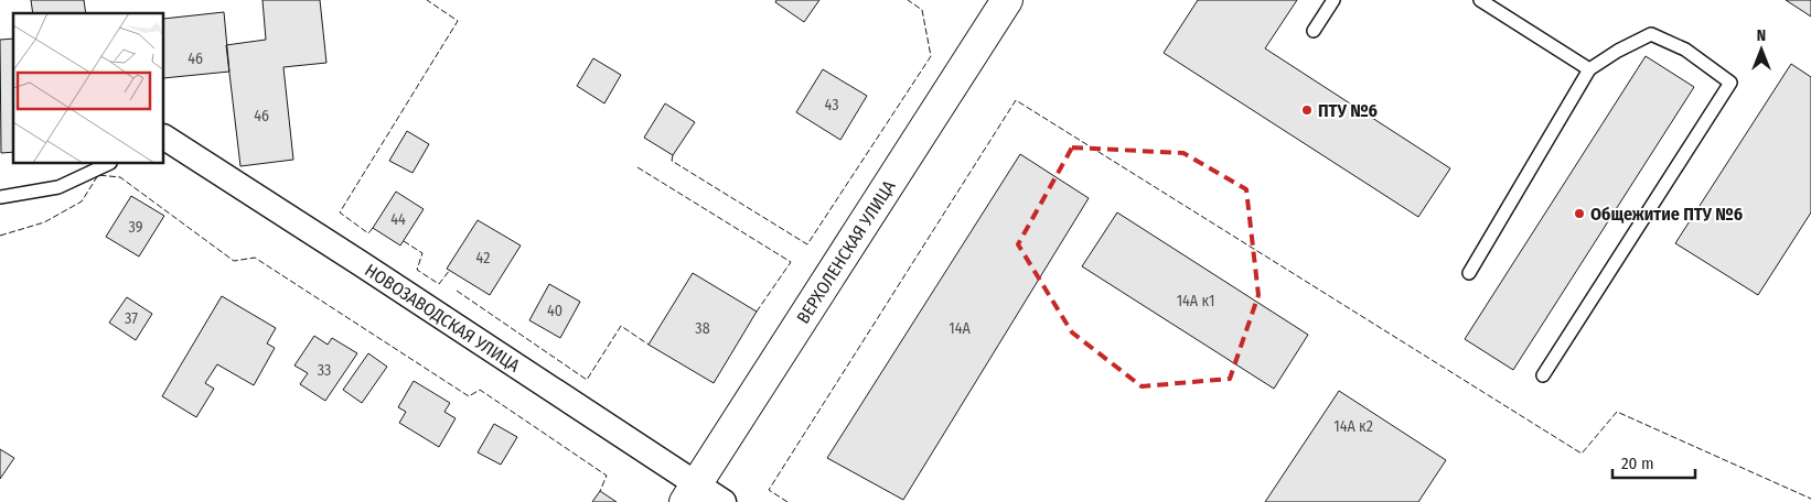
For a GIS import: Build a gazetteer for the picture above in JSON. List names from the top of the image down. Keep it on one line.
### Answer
{"streets":{"main road":["ВЕРХОЛЕНСКАЯ УЛИЦА"],"street":["НОВОЗАВОДСКАЯ УЛИЦА"]},"crossings":[["ВЕРХОЛЕНСКАЯ УЛИЦА","НОВОЗАВОДСКАЯ УЛИЦА"]],"places":["ПТУ №6","Общежитие ПТУ №6"],"house_numbers":["46","43","46","44","39","42","14А к1","40","37","38","14А","33","14А к2"],"scale_bar":"20 m","north":"top"}
